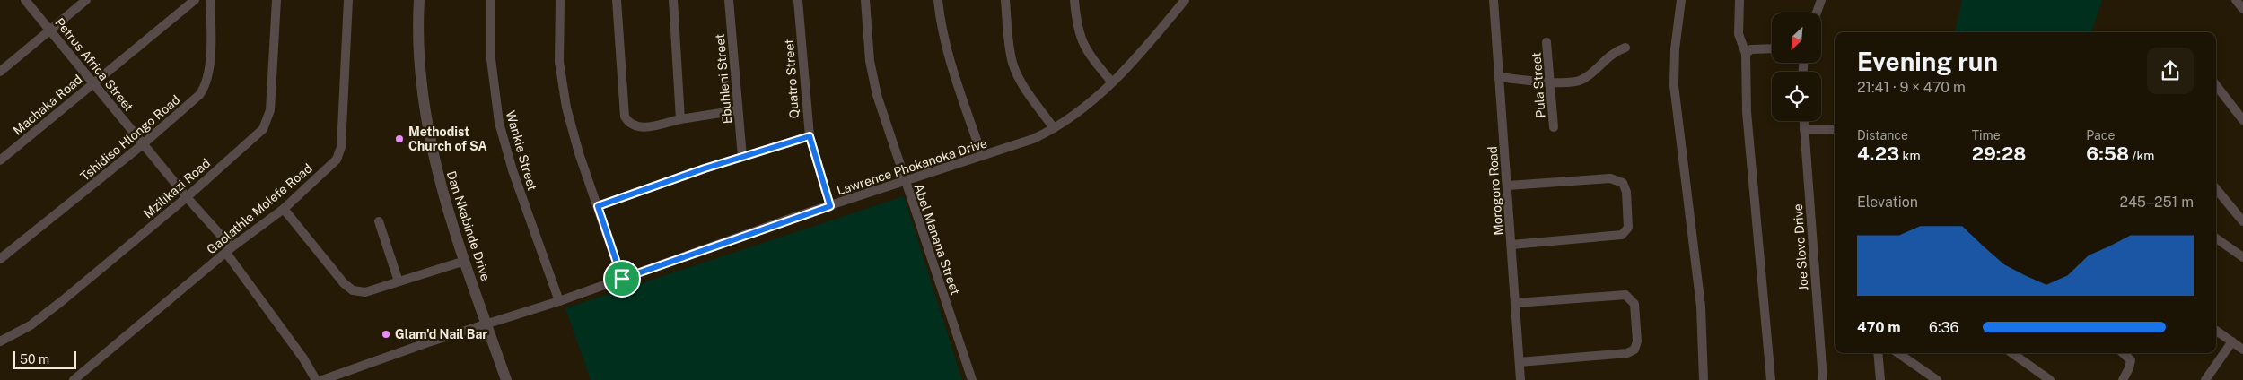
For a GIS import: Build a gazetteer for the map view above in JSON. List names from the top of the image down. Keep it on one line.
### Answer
{"streets":{"street":["Petrus Africa Street","Ebuhleni Street","Quatro Street","Pula Street","Machaka Road","Tshidiso Hlongo Road","Wankie Street","Lawrence Phokanoka Drive","Mzilikazi Road","Morogoro Road","Gaolathle Molefe Road","Dan Nkabinde Drive","Abel Manana Street","Joe Slovo Drive"]},"crossings":[["Petrus Africa Street","Machaka Road"],["Petrus Africa Street","Tshidiso Hlongo Road"],["Petrus Africa Street","Mzilikazi Road"],["Petrus Africa Street","Gaolathle Molefe Road"],["Quatro Street","Lawrence Phokanoka Drive"],["Wankie Street","Lawrence Phokanoka Drive"],["Lawrence Phokanoka Drive","Dan Nkabinde Drive"],["Lawrence Phokanoka Drive","Abel Manana Street"]],"places":["Methodist Church of SA","Glam'd Nail Bar"],"scale_bar":"50 m","north":"bottom left","page":{"heading":["Evening run","21:41 · 9 × 470 m"],"stats":[["Distance","4.23 km"],["Time","29:28"],["Pace","6:58 /km"]],"chart":["Elevation","245–251 m"],"list":[{"name":"470 m","note":"6:36"}],"scale":"50 m"}}
